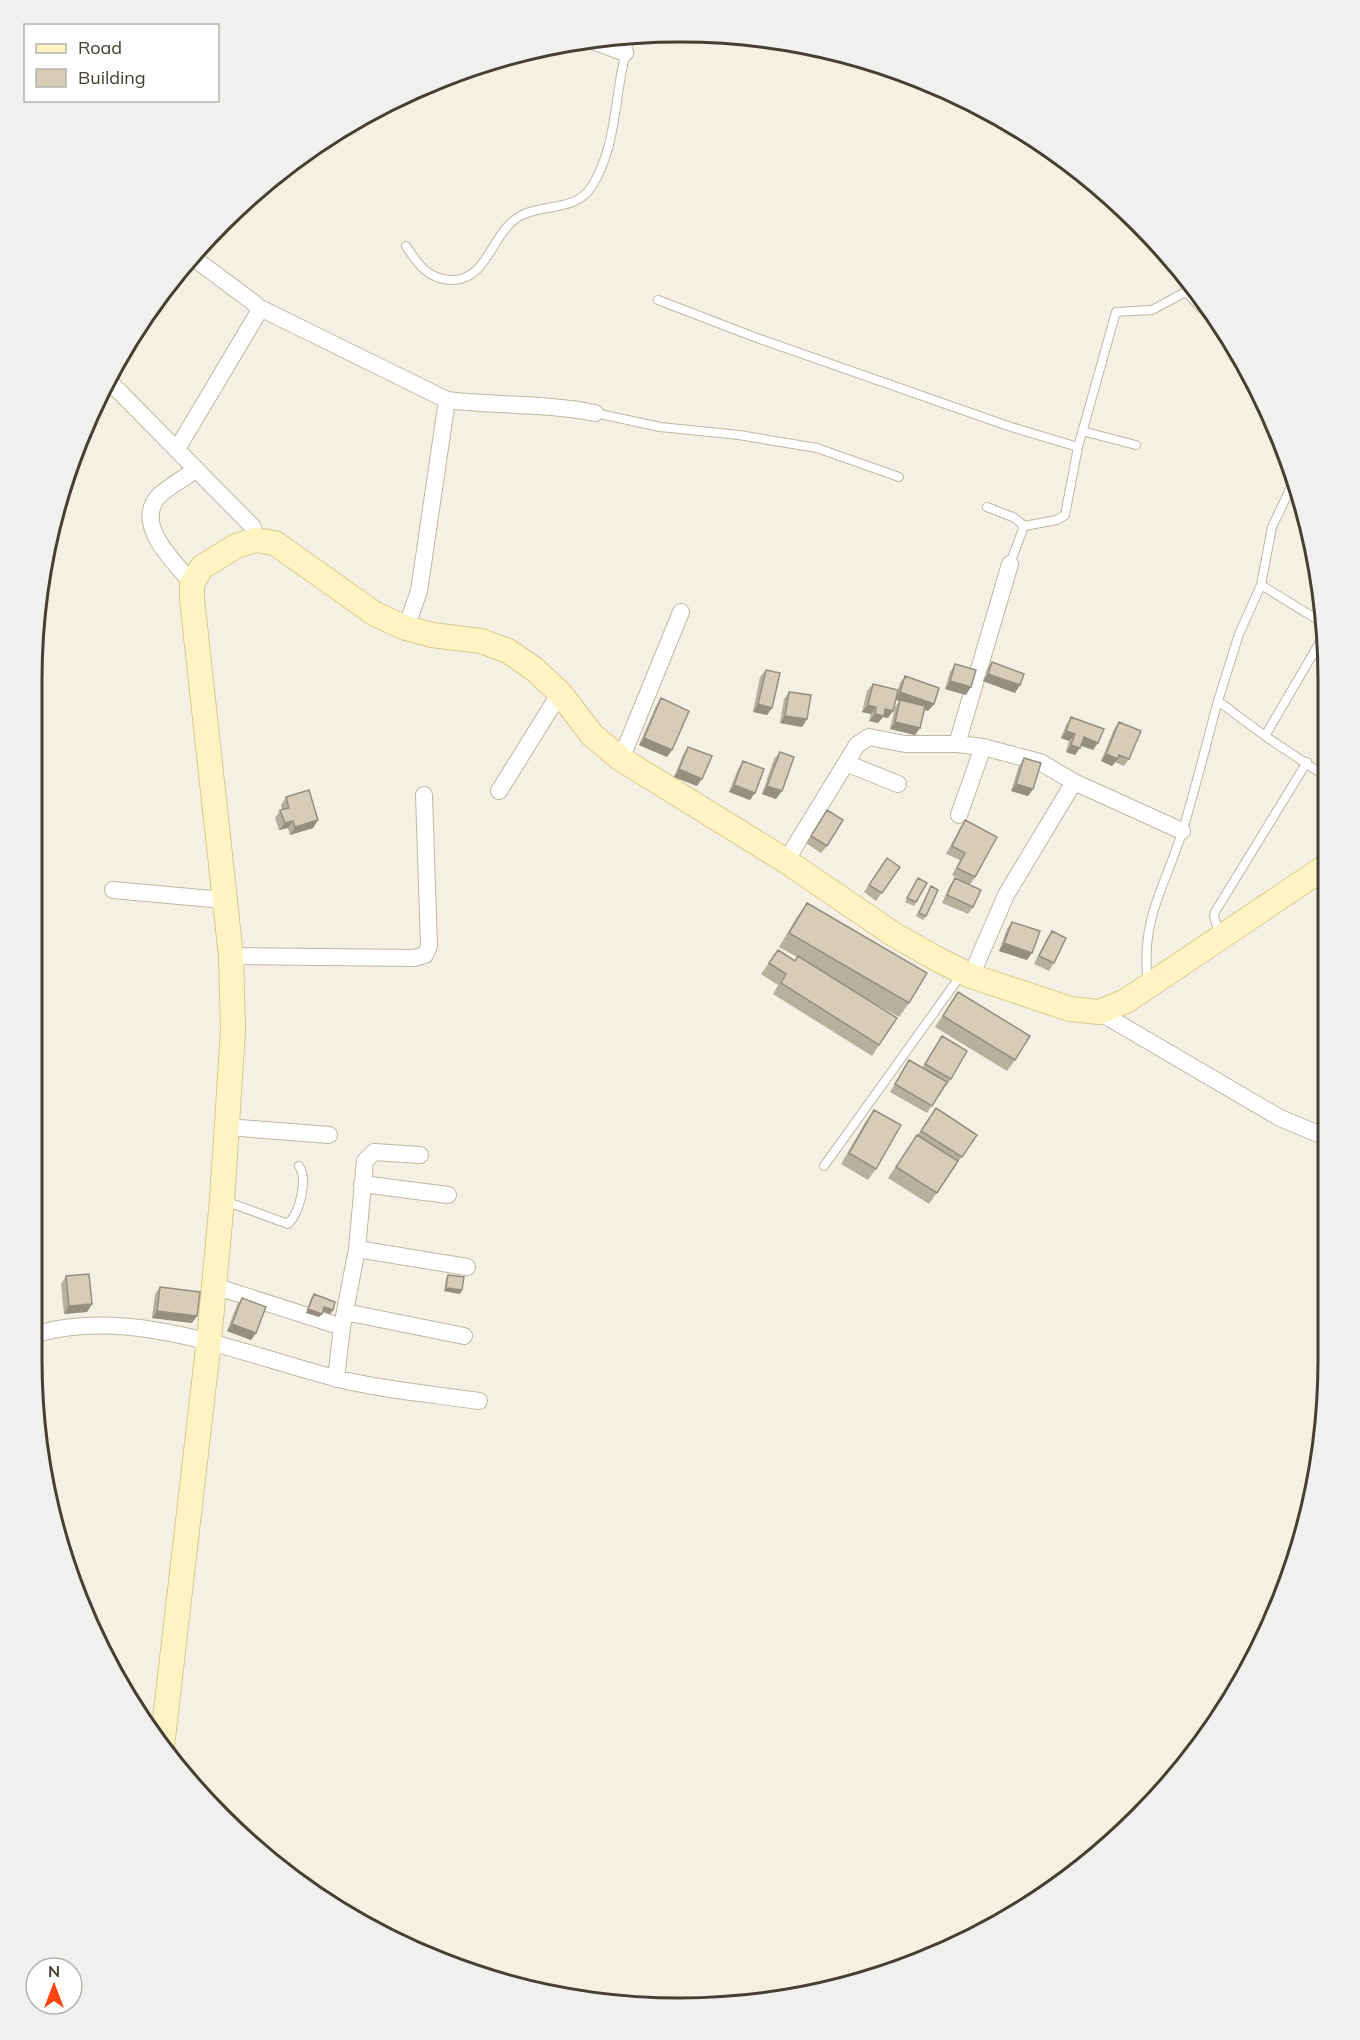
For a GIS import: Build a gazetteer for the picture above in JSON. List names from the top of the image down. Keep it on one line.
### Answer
{"legend":["Road","Building"],"north":"top"}
